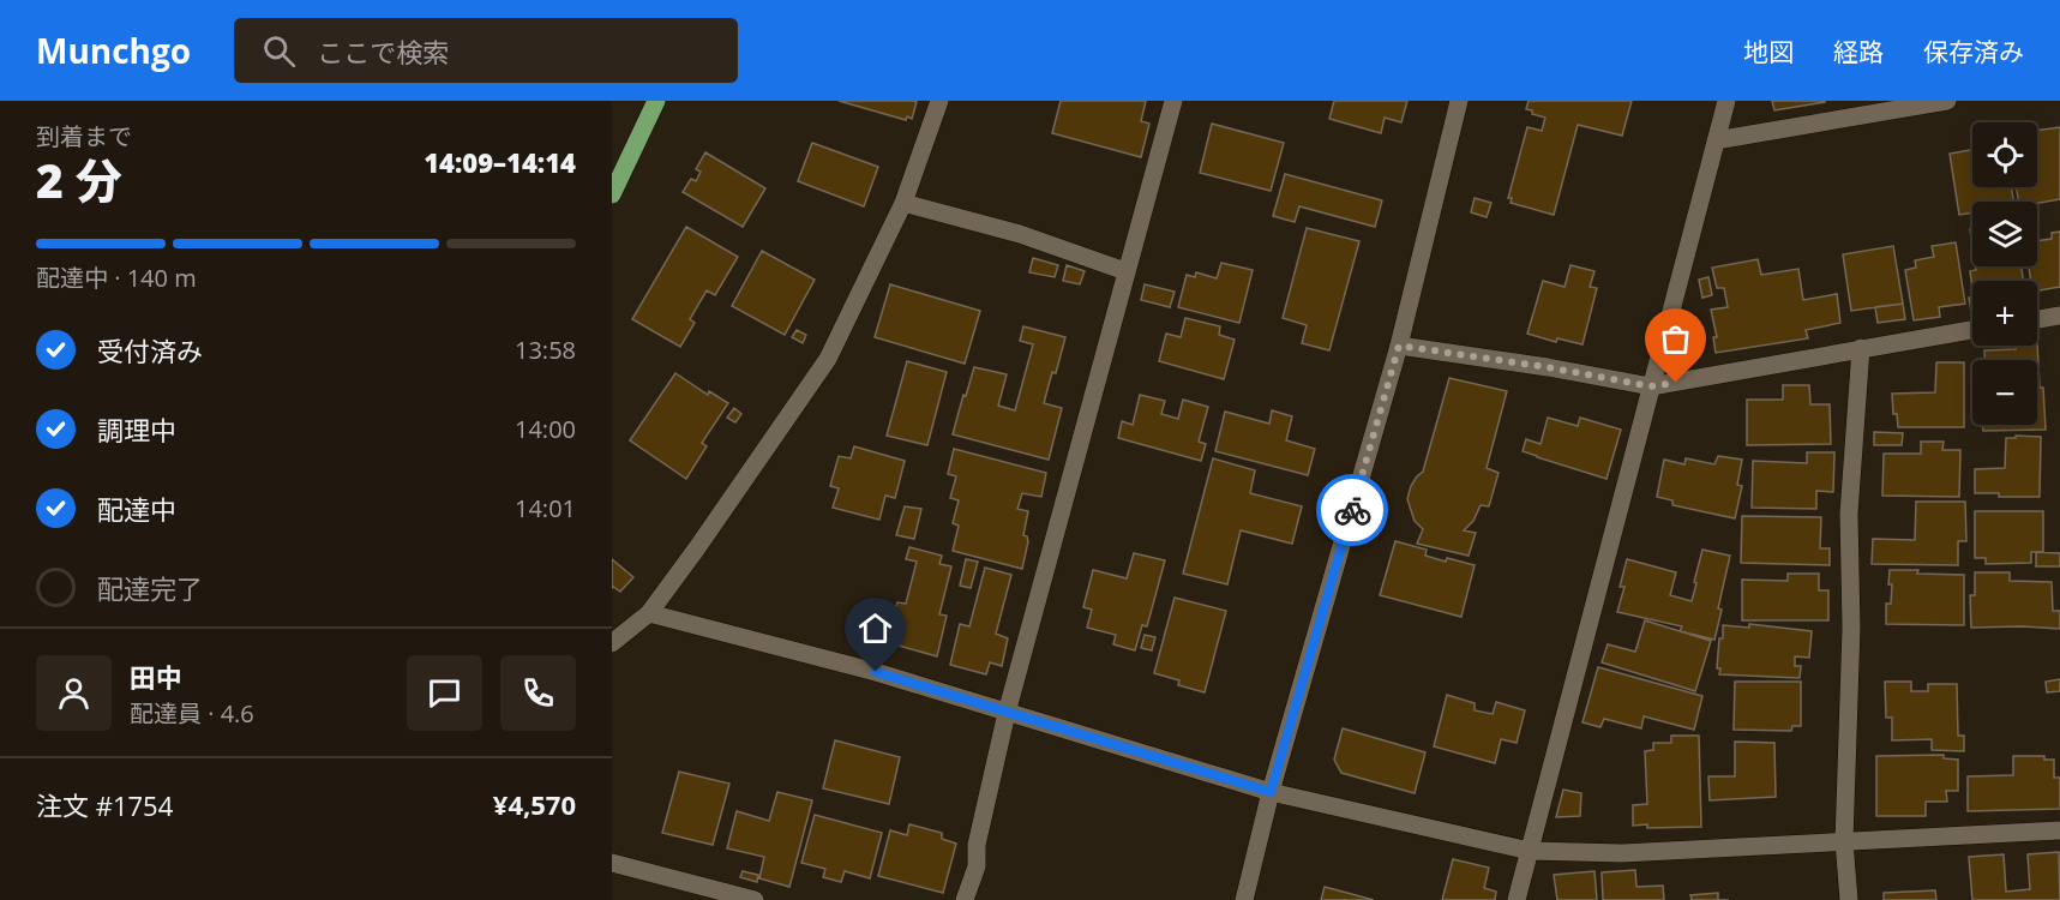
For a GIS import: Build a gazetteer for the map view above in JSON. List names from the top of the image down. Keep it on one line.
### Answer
{"page":{"header":"Munchgo","search":"ここで検索","nav":["地図","経路","保存済み"],"heading":["2 分","到着まで","14:09–14:14"],"panel":["田中","配達員 · 4.6","注文 #1754","¥4,570"],"map_buttons":["+","−"],"bar":"配達中 · 140 m","list":[["受付済み","13:58"],["調理中","14:00"],["配達中","14:01"],"配達完了"]}}
